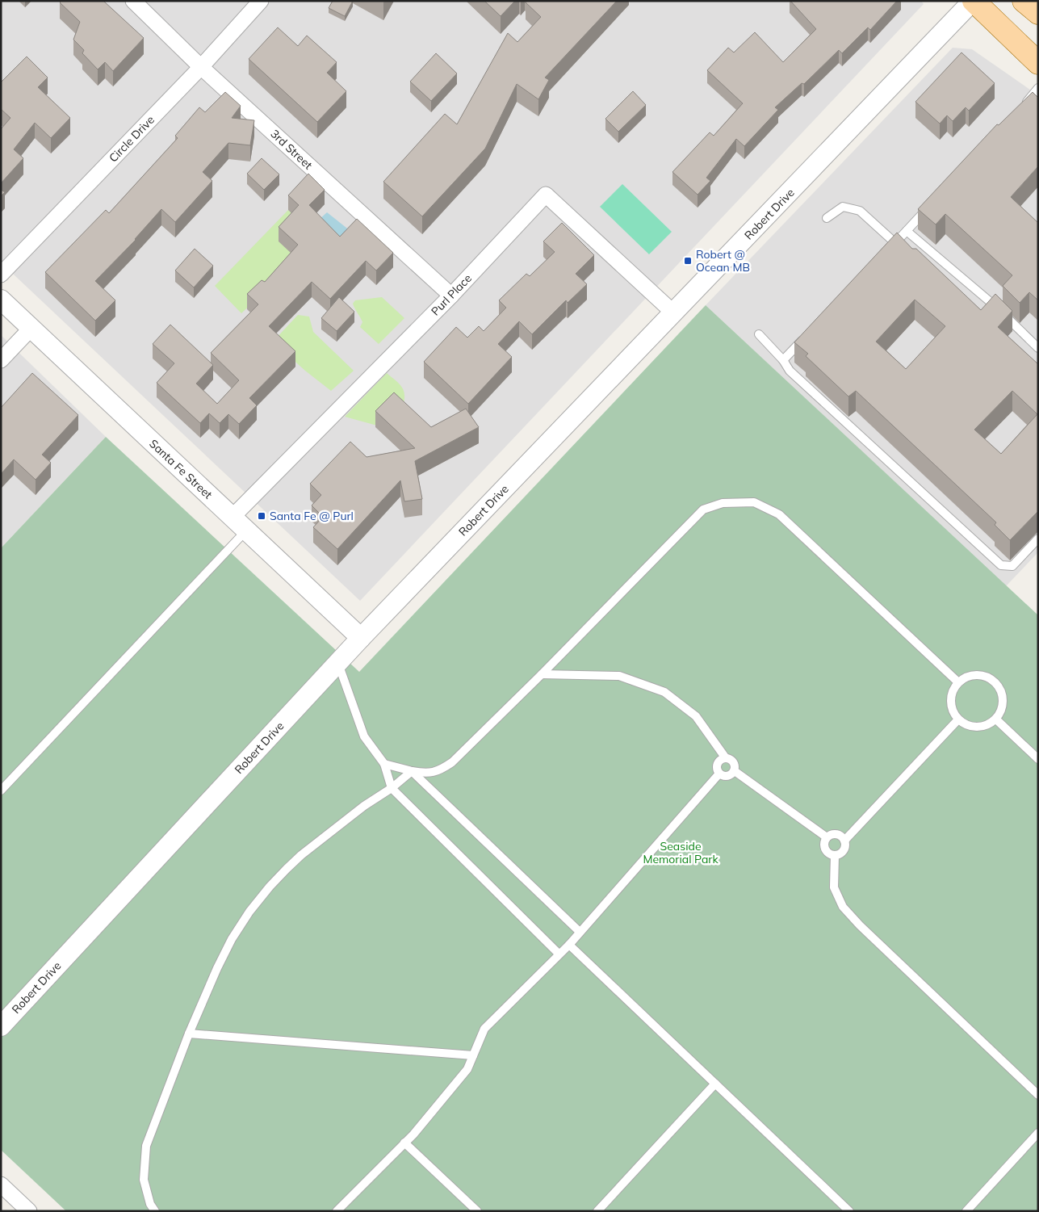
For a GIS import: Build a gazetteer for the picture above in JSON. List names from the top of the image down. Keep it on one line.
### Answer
{"streets":{"street":["Circle Drive","3rd Street","Robert Drive","Purl Place","Santa Fe Street"]},"crossings":[["Circle Drive","3rd Street"],["3rd Street","Purl Place"],["Robert Drive","Purl Place"],["Robert Drive","Santa Fe Street"],["Purl Place","Santa Fe Street"]],"parks":["Seaside Memorial Park"],"places":{"transit":["Robert @ Ocean MB","Santa Fe @ Purl"]}}
